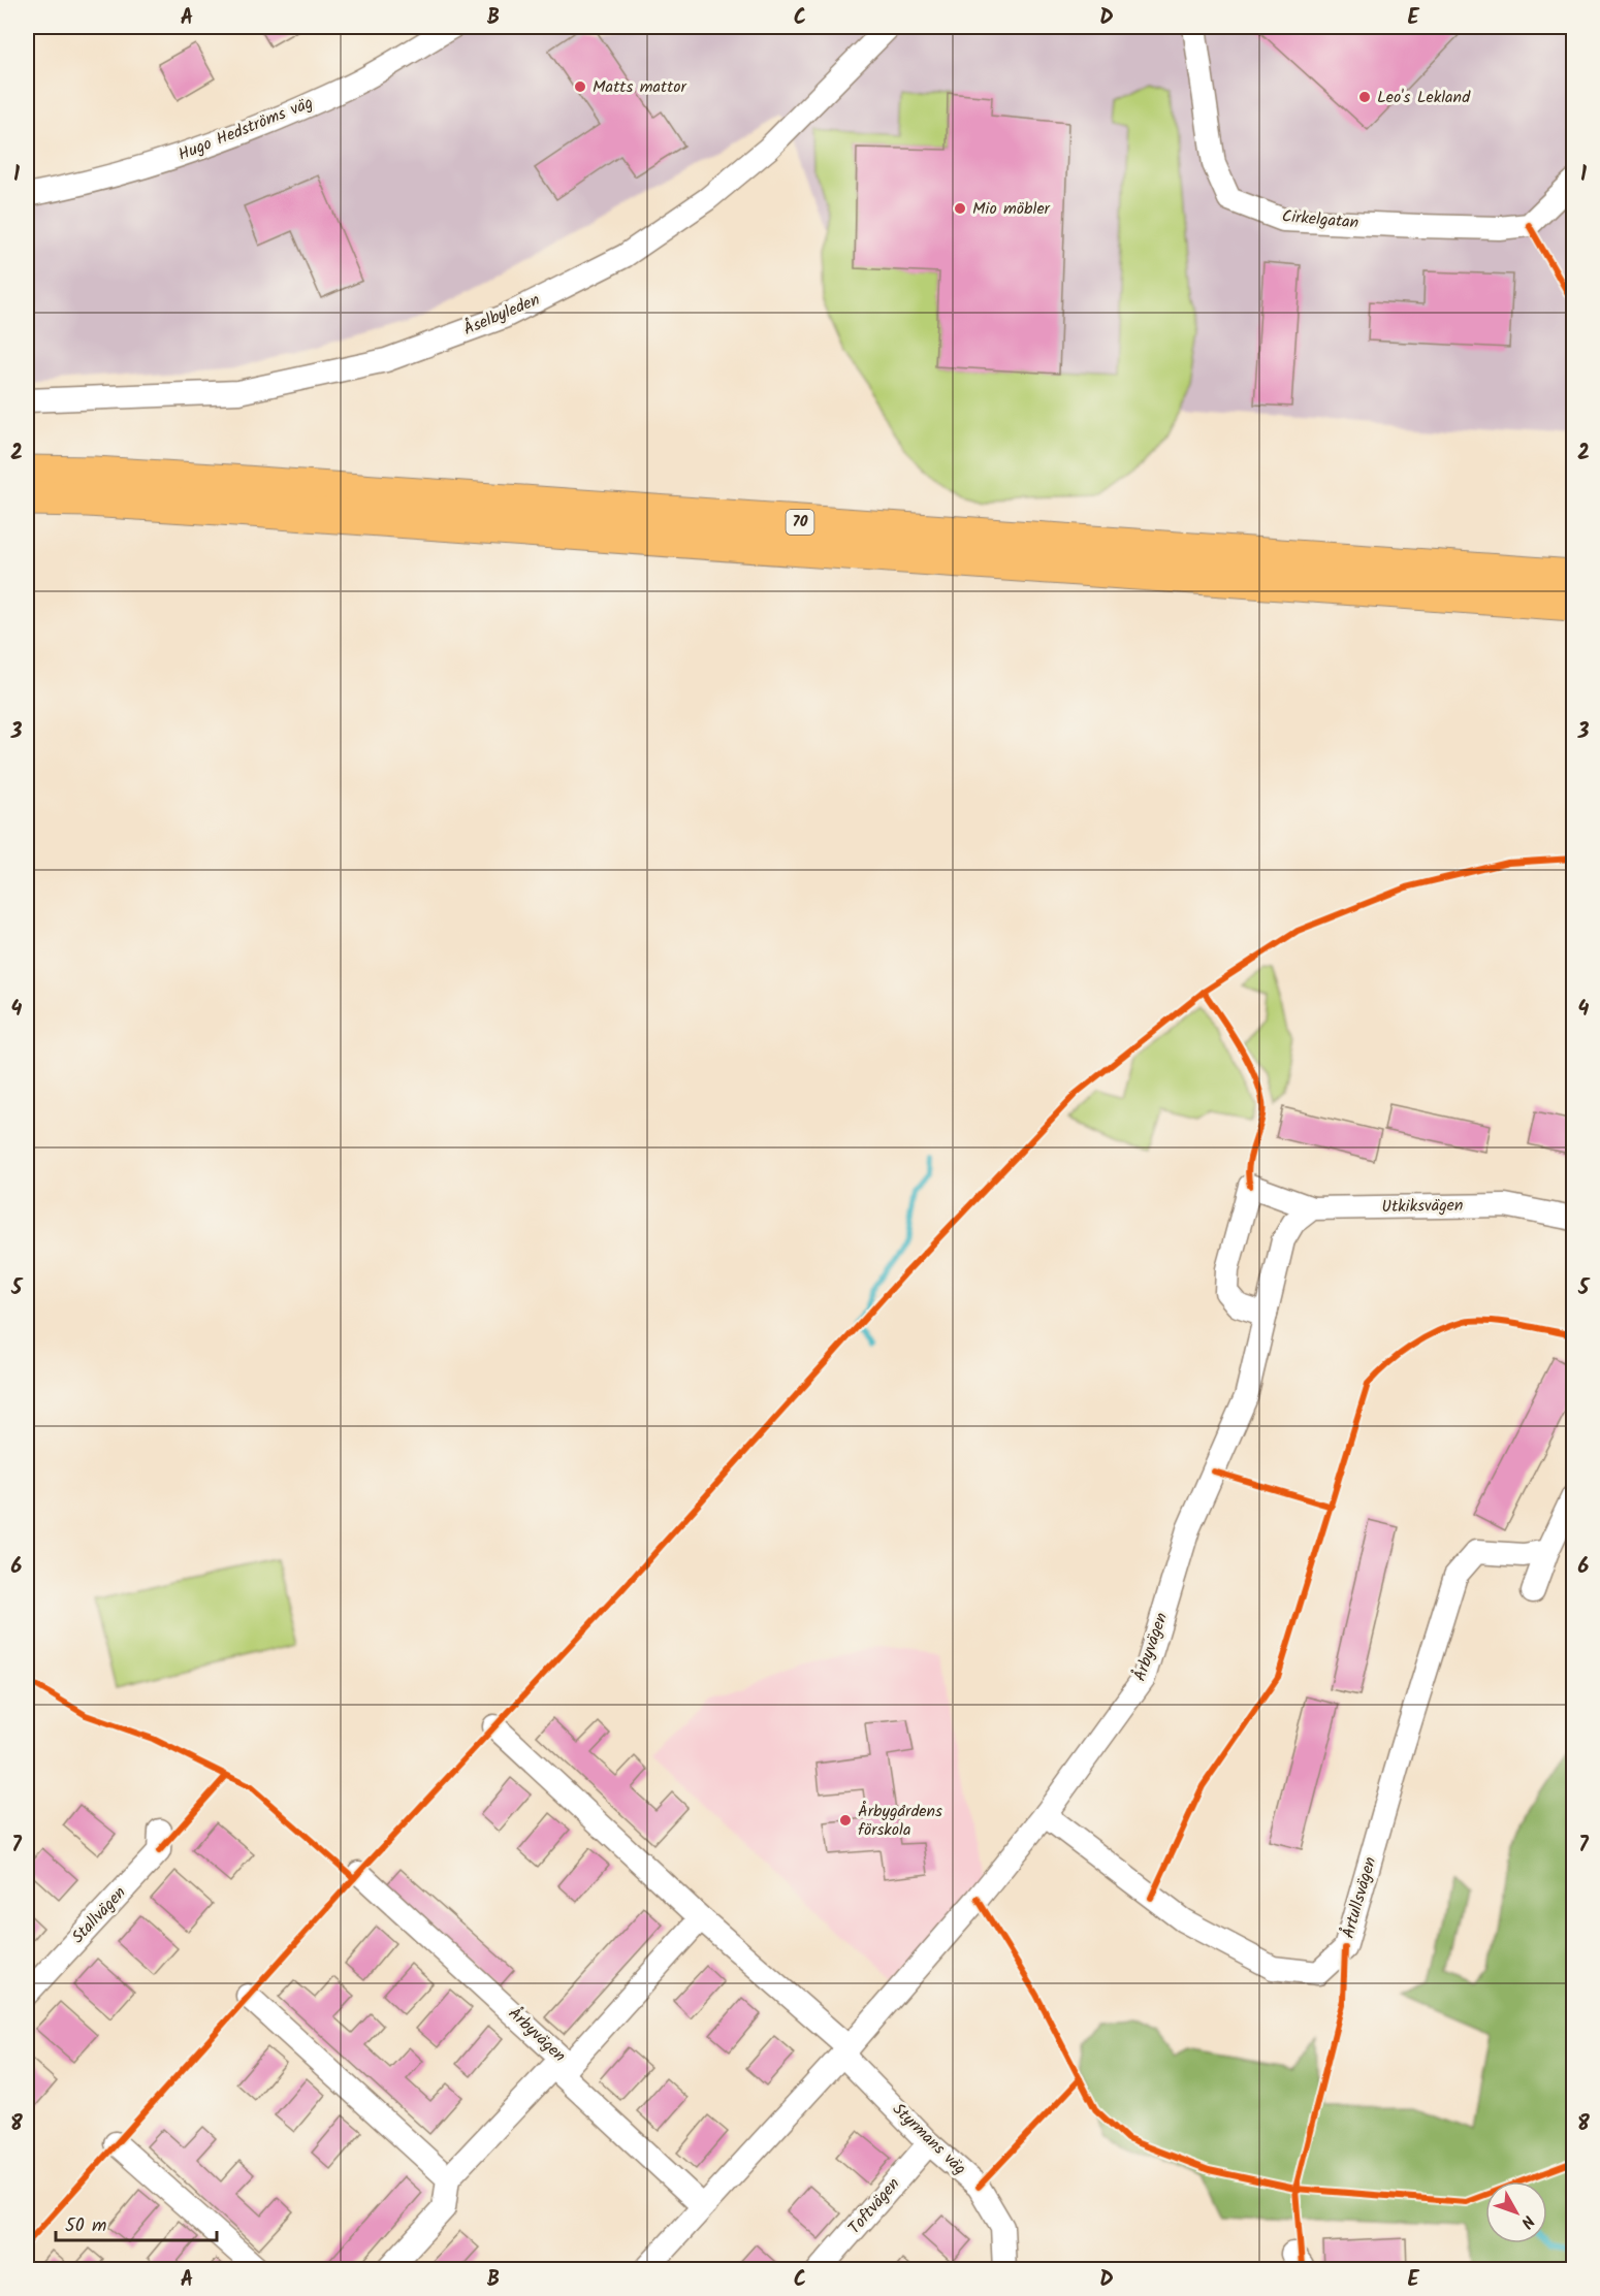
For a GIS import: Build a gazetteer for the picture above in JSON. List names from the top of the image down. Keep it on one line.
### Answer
{"streets":{"highway":["70"],"street":["Hugo Hedströms väg","Cirkelgatan","Åselbyleden","Utkiksvägen","Årbyvägen","Årtullsvägen","Stallvägen","Styrmans väg","Toftvägen"]},"crossings":[["Utkiksvägen","Årbyvägen"],["Årbyvägen","Årtullsvägen"],["Årbyvägen","Styrmans väg"],["Styrmans väg","Toftvägen"]],"places":["Matts mattor","Leo's Lekland","Mio möbler","Årbygårdens förskola"],"scale_bar":"50 m","north":"bottom right","grid":{"columns":["A","B","C","D","E"],"rows":["1","2","3","4","5","6","7","8"]}}
